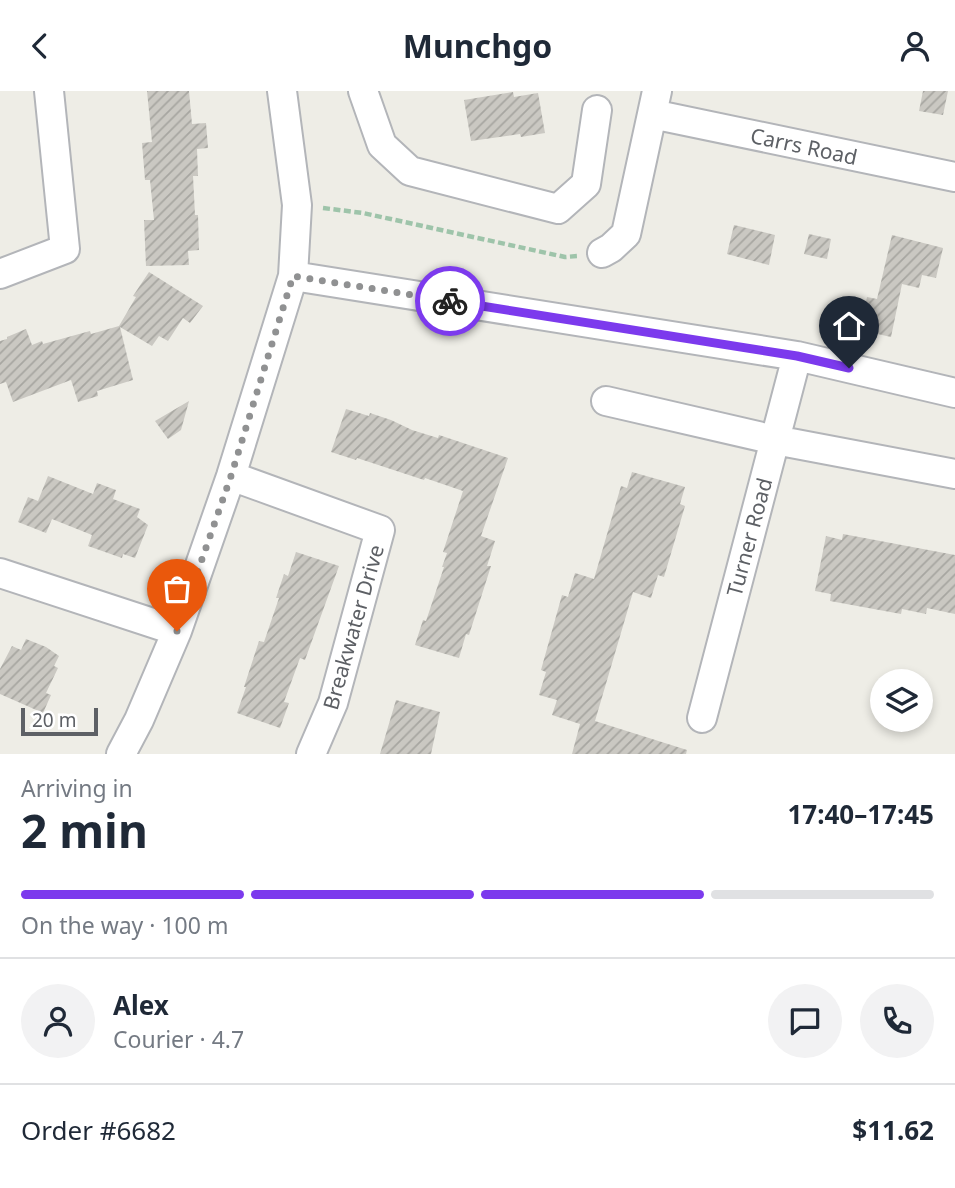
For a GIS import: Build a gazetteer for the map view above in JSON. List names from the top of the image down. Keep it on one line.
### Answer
{"streets":{"street":["Carrs Road","Turner Road","Breakwater Drive"]},"scale_bar":"20 m","page":{"header":"Munchgo","scale":"20 m","heading":["2 min","Arriving in","17:40–17:45"],"panel":["Alex","Courier · 4.7","Order #6682","$11.62"],"bar":"On the way · 100 m"}}
